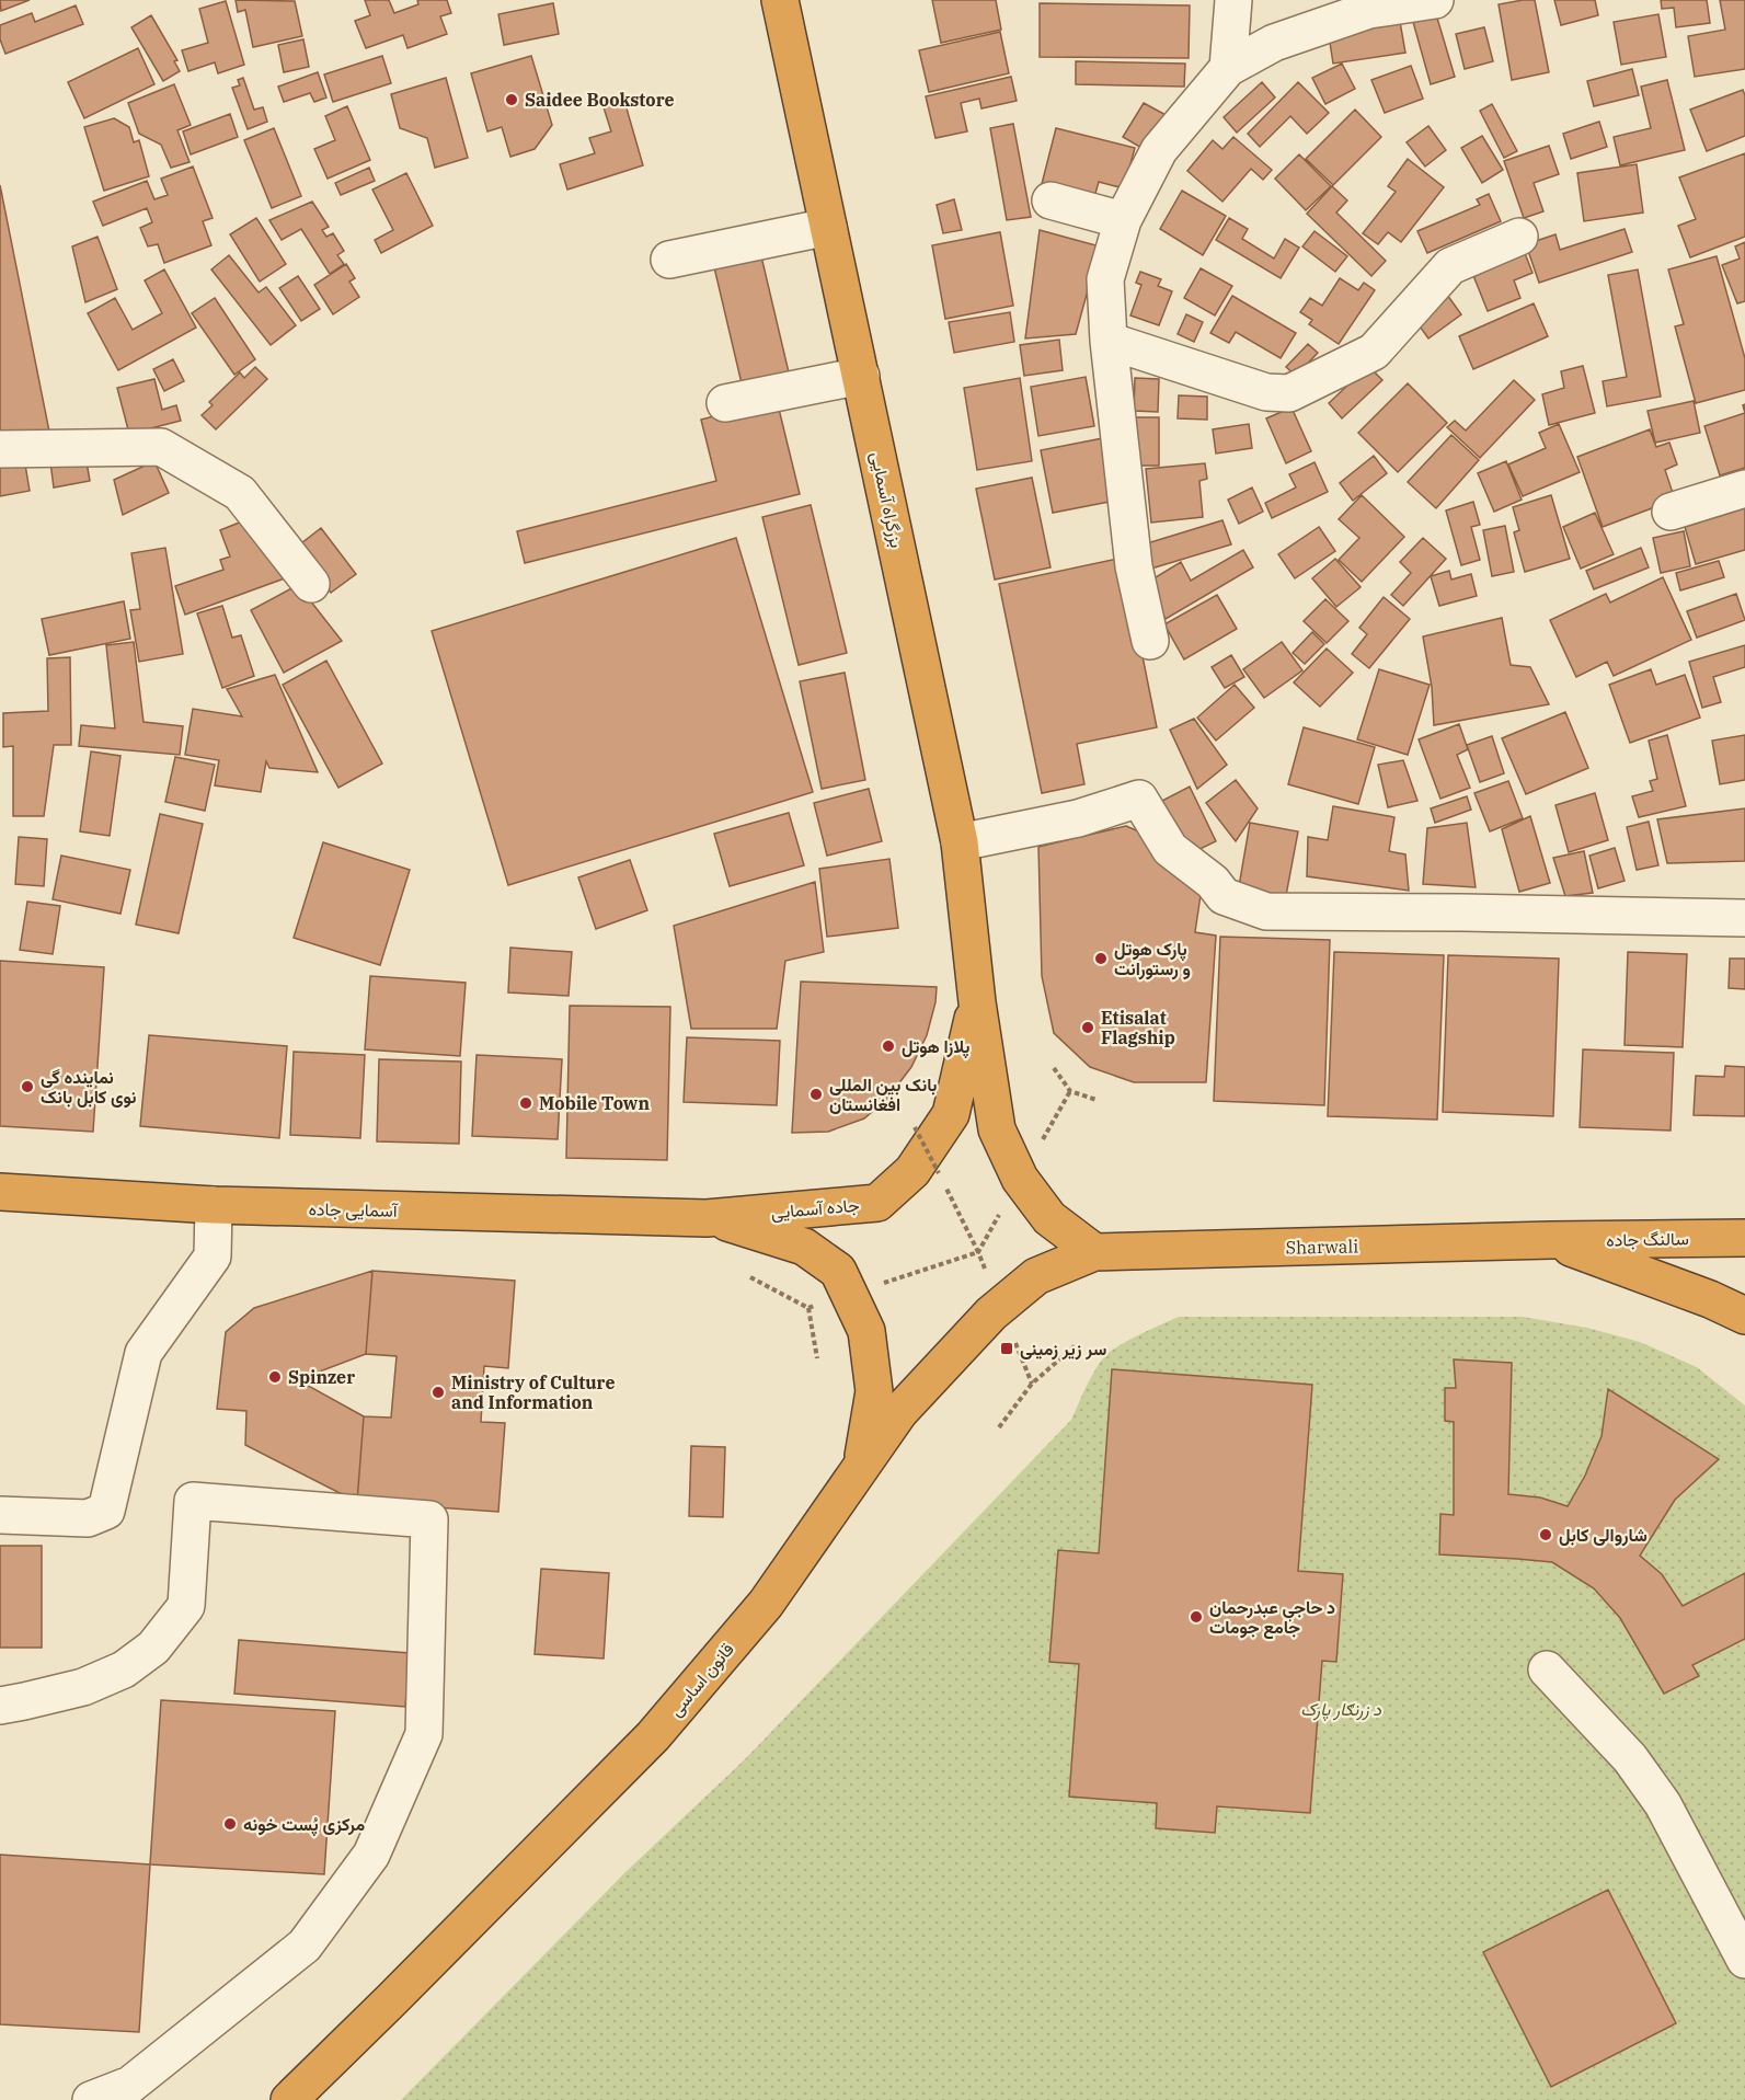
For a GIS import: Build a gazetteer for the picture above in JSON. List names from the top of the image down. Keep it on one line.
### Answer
{"streets":{"highway":["بزرگراه آسمایی","جاده آسمایی","آسمایی جاده","سالنگ جاده","Sharwali","قانون اساسی"]},"crossings":[["بزرگراه آسمایی","جاده آسمایی"],["جاده آسمایی","آسمایی جاده"],["سالنگ جاده","Sharwali"],["Sharwali","قانون اساسی"]],"parks":["د زرنګار پارک"],"places":{"other":["Saidee Bookstore","پارک هوتل و رستورانت","Etisalat Flagship","پلازا هوتل","نماینده گی نوی کابل بانک","بانک بین المللی افغانستان","Mobile Town","Spinzer","Ministry of Culture and Information","شاروالی کابل","د حاجي عبدرحمان جامع جومات","مرکزی پُست خونه"],"transit":["سر زیر زمینی"]}}
